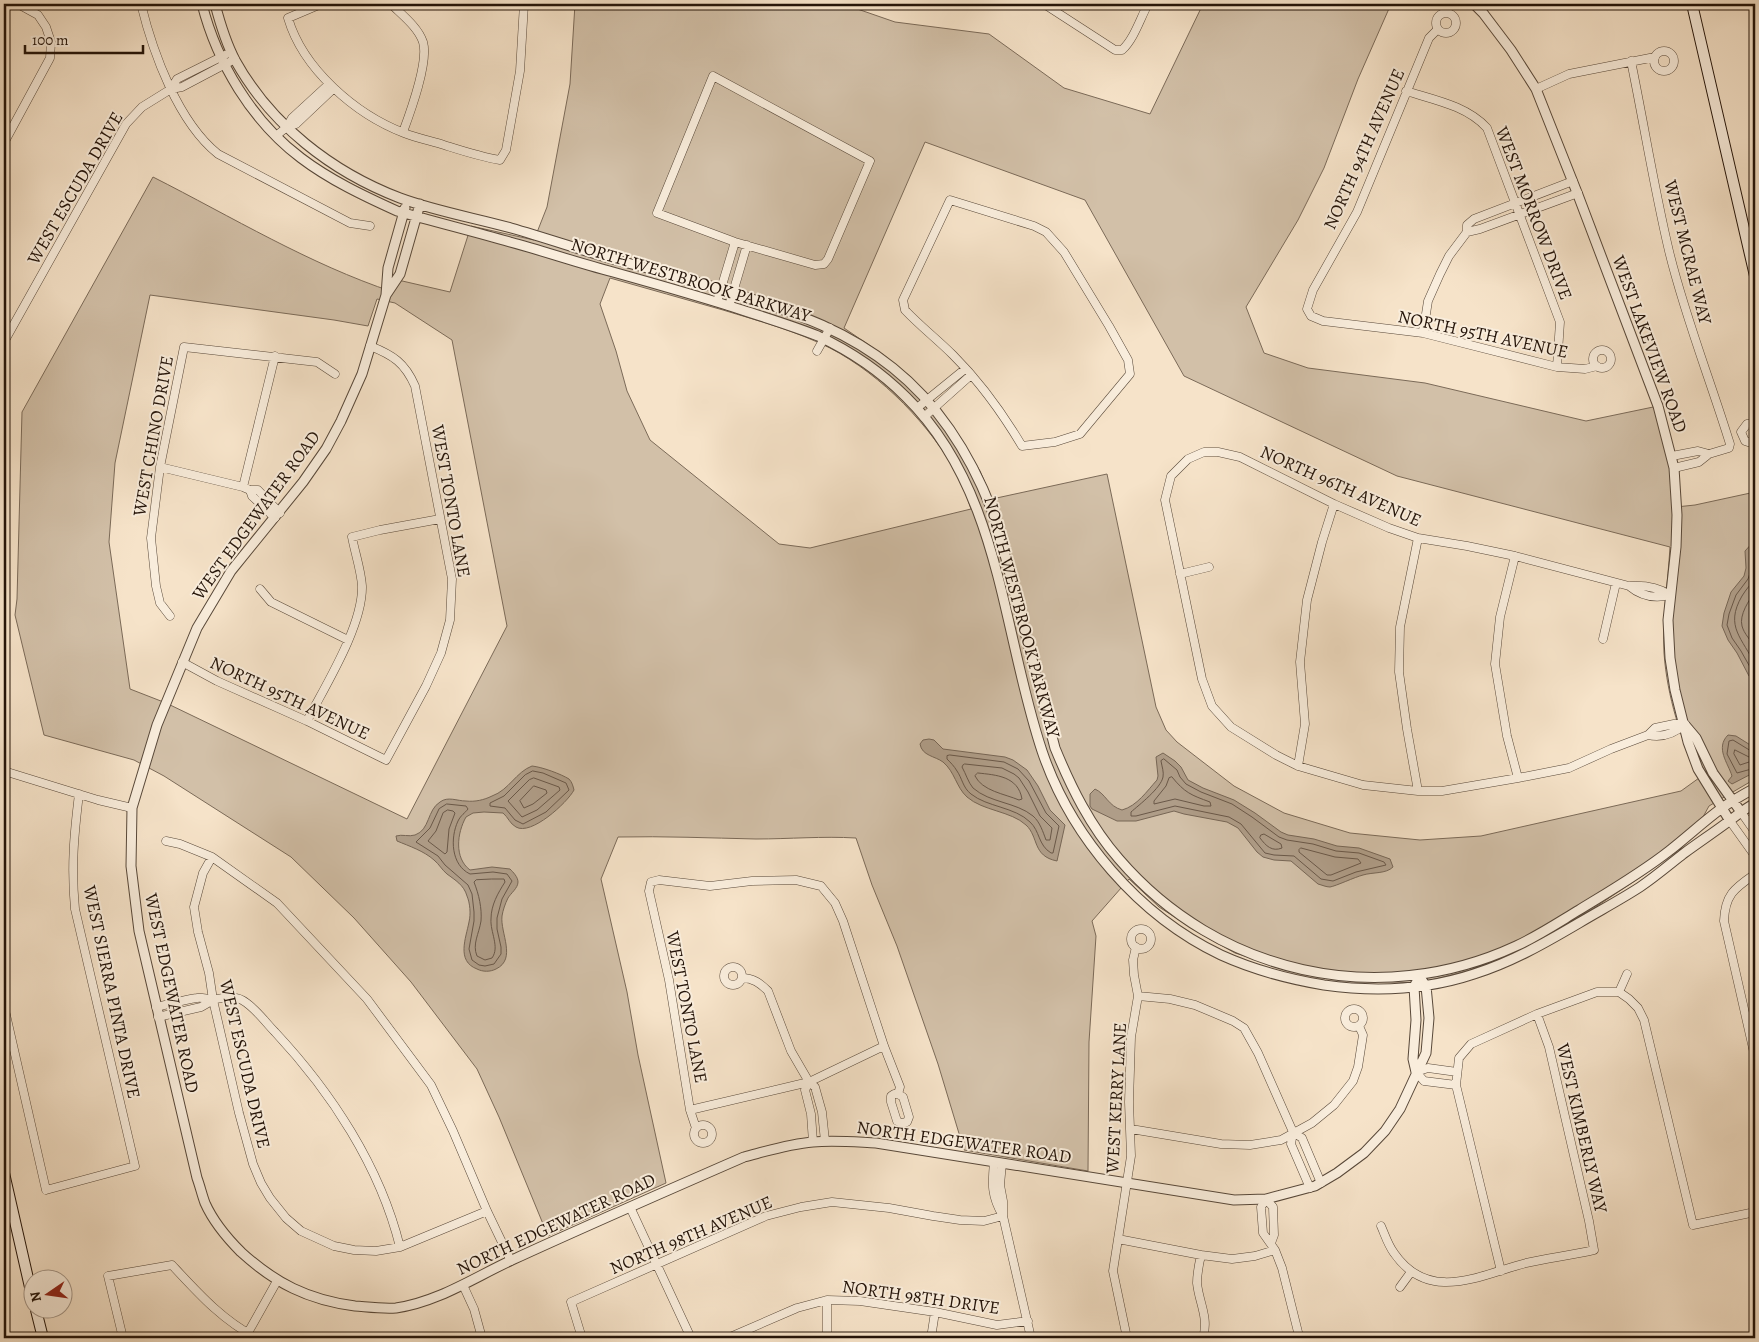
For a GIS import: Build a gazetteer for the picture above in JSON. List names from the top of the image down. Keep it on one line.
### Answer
{"streets":{"street":["NORTH 94TH AVENUE","WEST ESCUDA DRIVE","WEST MORROW DRIVE","WEST MCRAE WAY","NORTH WESTBROOK PARKWAY","NORTH 95TH AVENUE","WEST LAKEVIEW ROAD","WEST CHINO DRIVE","NORTH 96TH AVENUE","WEST TONTO LANE","WEST EDGEWATER ROAD","WEST SIERRA PINTA DRIVE","WEST KERRY LANE","WEST KIMBERLY WAY","NORTH EDGEWATER ROAD","NORTH 98TH AVENUE","NORTH 98TH DRIVE"]},"crossings":[["NORTH 94TH AVENUE","WEST MORROW DRIVE"],["NORTH 94TH AVENUE","NORTH 95TH AVENUE"],["WEST ESCUDA DRIVE","NORTH WESTBROOK PARKWAY"],["WEST MORROW DRIVE","NORTH 95TH AVENUE"],["NORTH WESTBROOK PARKWAY","WEST LAKEVIEW ROAD"],["NORTH WESTBROOK PARKWAY","WEST EDGEWATER ROAD"],["NORTH WESTBROOK PARKWAY","NORTH EDGEWATER ROAD"],["NORTH 95TH AVENUE","WEST TONTO LANE"],["NORTH 95TH AVENUE","WEST EDGEWATER ROAD"],["WEST LAKEVIEW ROAD","NORTH 96TH AVENUE"],["WEST TONTO LANE","WEST EDGEWATER ROAD"],["WEST EDGEWATER ROAD","NORTH EDGEWATER ROAD"],["WEST KERRY LANE","NORTH EDGEWATER ROAD"]],"scale_bar":"100 m","north":"left"}
